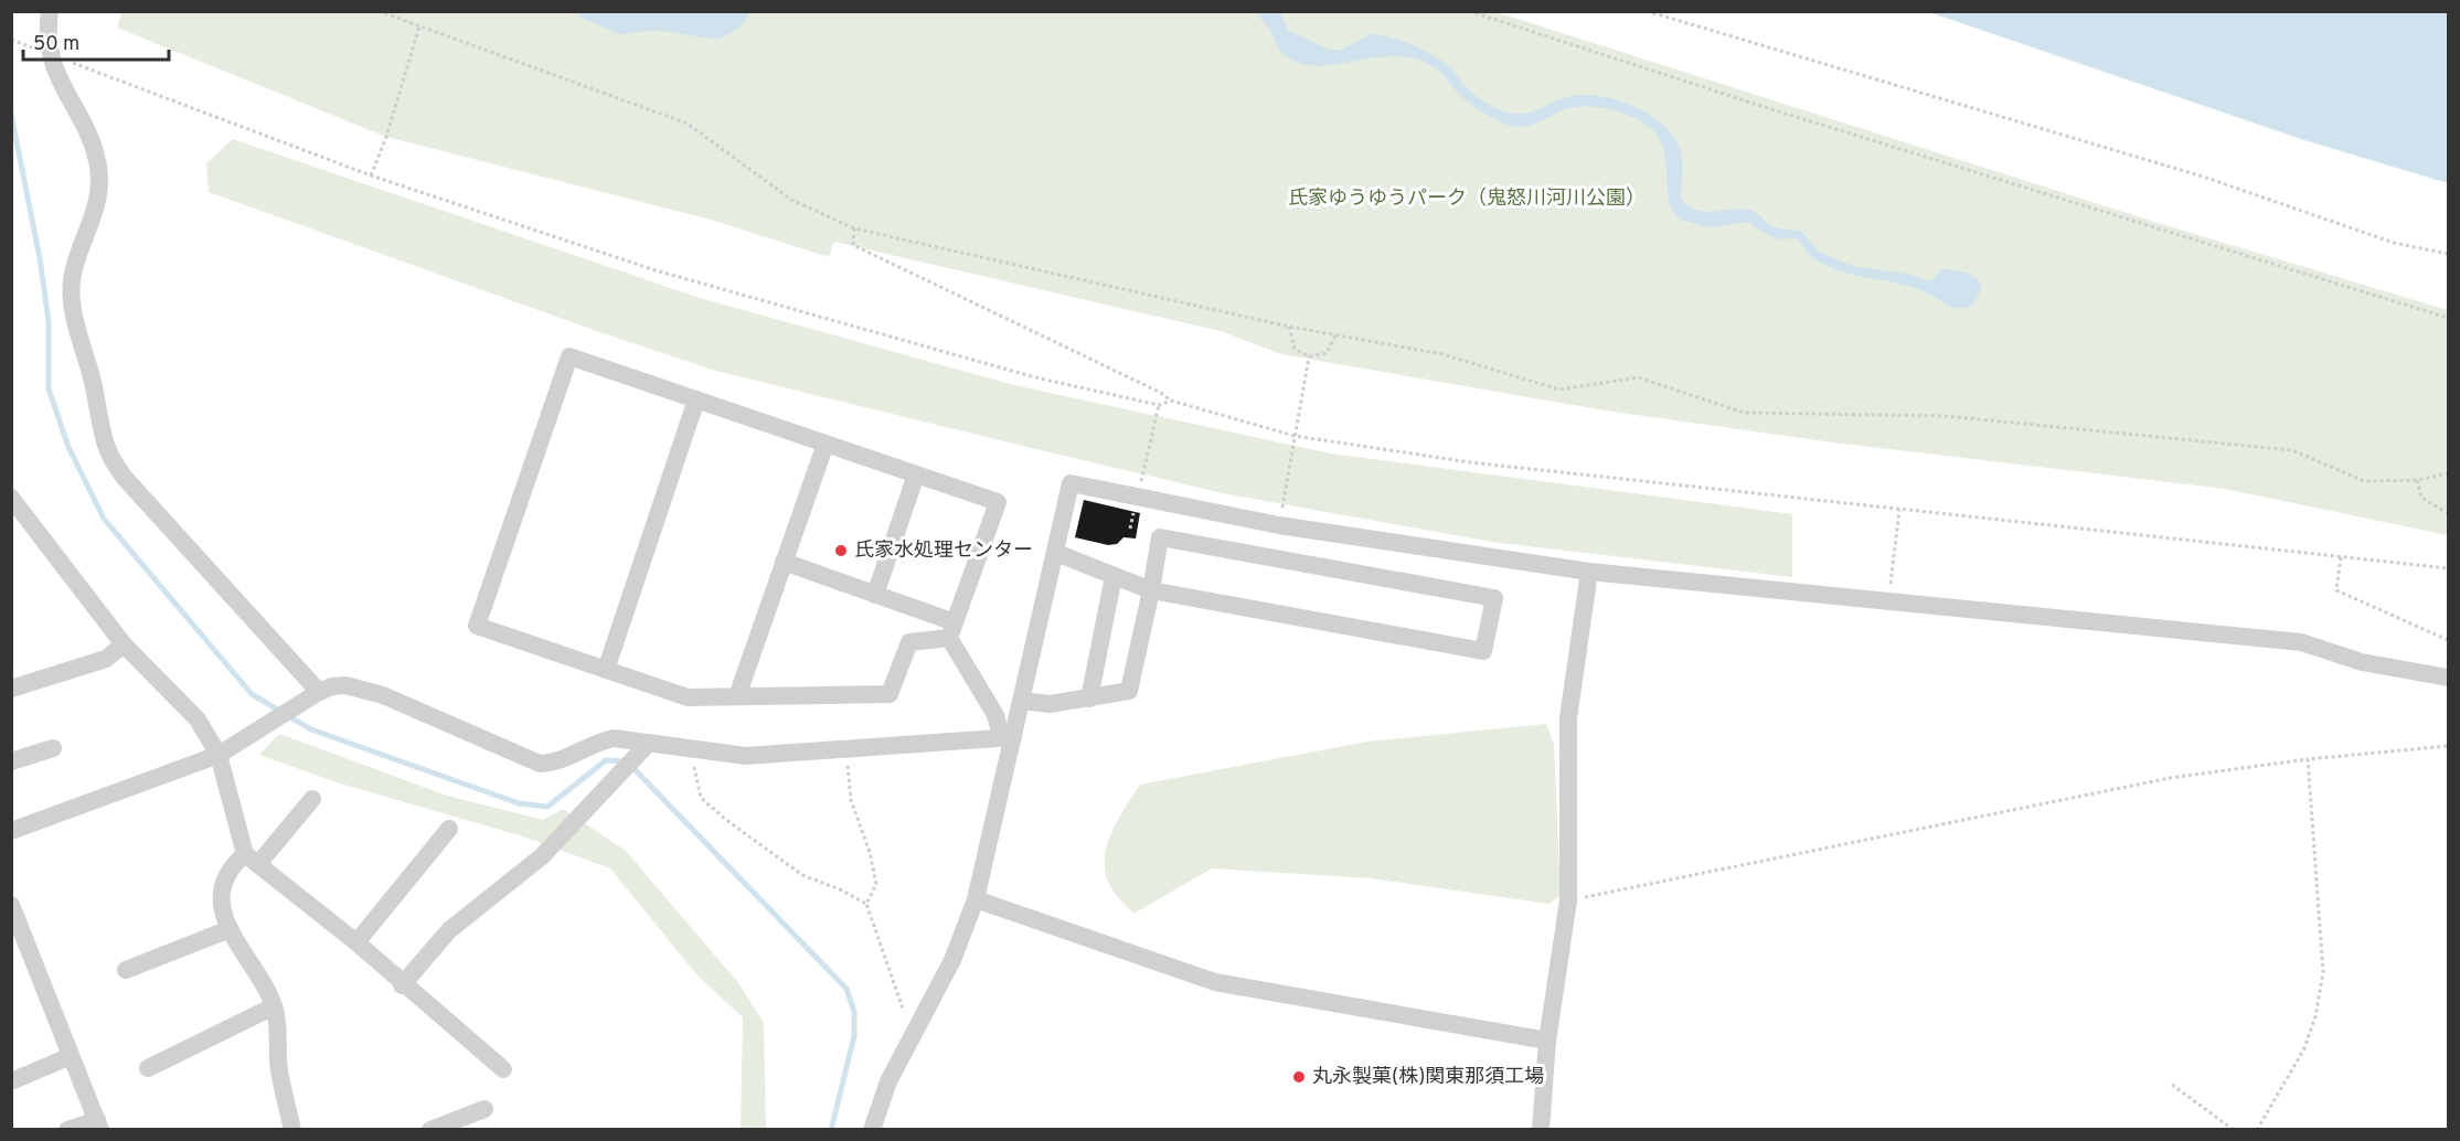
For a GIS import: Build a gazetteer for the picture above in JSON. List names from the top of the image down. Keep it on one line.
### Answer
{"parks":["氏家ゆうゆうパーク（鬼怒川河川公園）"],"places":["氏家水処理センター","丸永製菓(株)関東那須工場"],"scale_bar":"50 m"}
